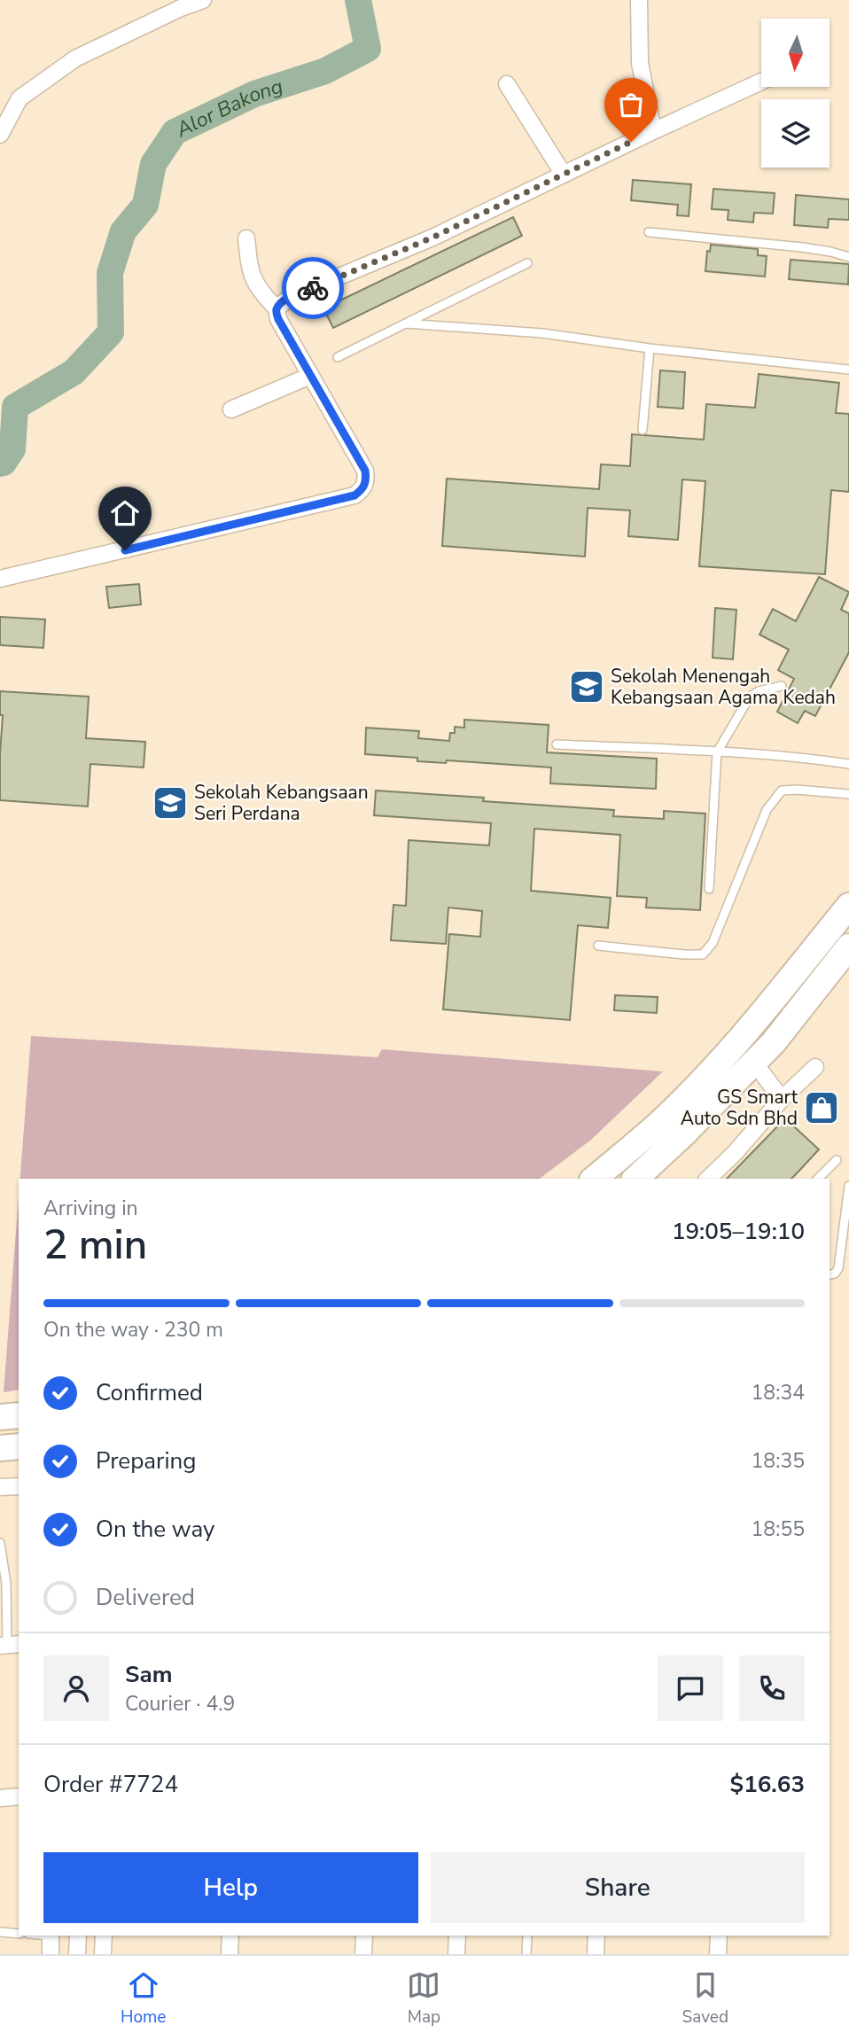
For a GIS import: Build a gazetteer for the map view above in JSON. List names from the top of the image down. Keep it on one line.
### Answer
{"water":["Alor Bakong"],"places":{"school or university":["Sekolah Menengah Kebangsaan Agama Kedah","Sekolah Kebangsaan Seri Perdana"],"shop":["GS Smart Auto Sdn Bhd"]},"north":"bottom","page":{"heading":["2 min","Arriving in","19:05–19:10"],"panel":["Sam","Courier · 4.9","Order #7724","$16.63"],"bar":"On the way · 230 m","list":[["Confirmed","18:34"],["Preparing","18:35"],["On the way","18:55"],"Delivered"],"buttons":["Help","Share"],"tabs":["Home","Map","Saved"]}}
